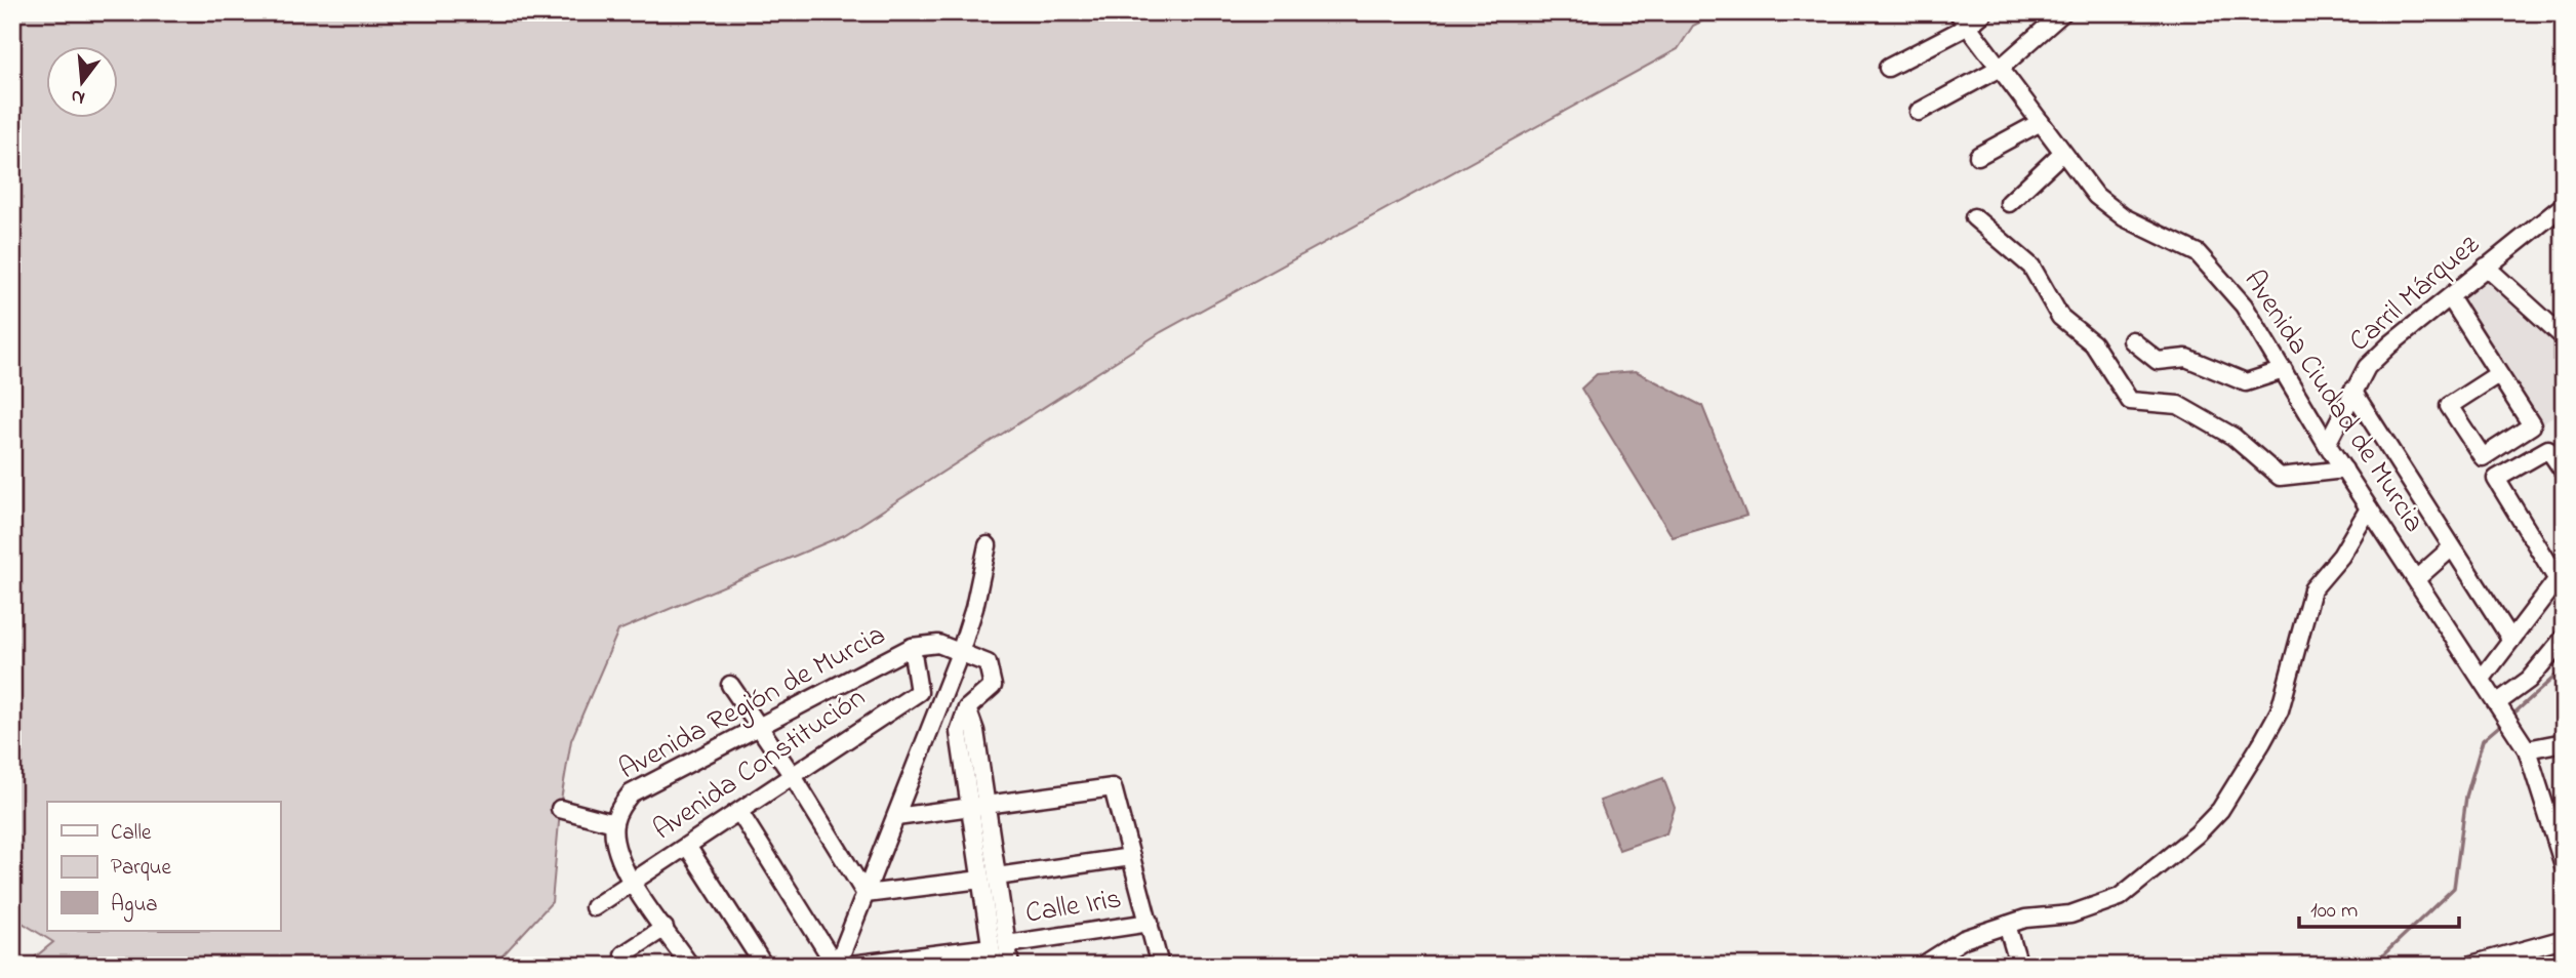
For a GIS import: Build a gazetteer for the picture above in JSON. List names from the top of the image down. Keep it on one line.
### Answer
{"streets":{"street":["Carril Márquez","Avenida Ciudad de Murcia","Avenida Región de Murcia","Avenida Constitución","Calle Iris"]},"crossings":[["Carril Márquez","Avenida Ciudad de Murcia"],["Avenida Región de Murcia","Avenida Constitución"]],"legend":["Calle","Parque","Agua"],"scale_bar":"100 m","north":"bottom"}
